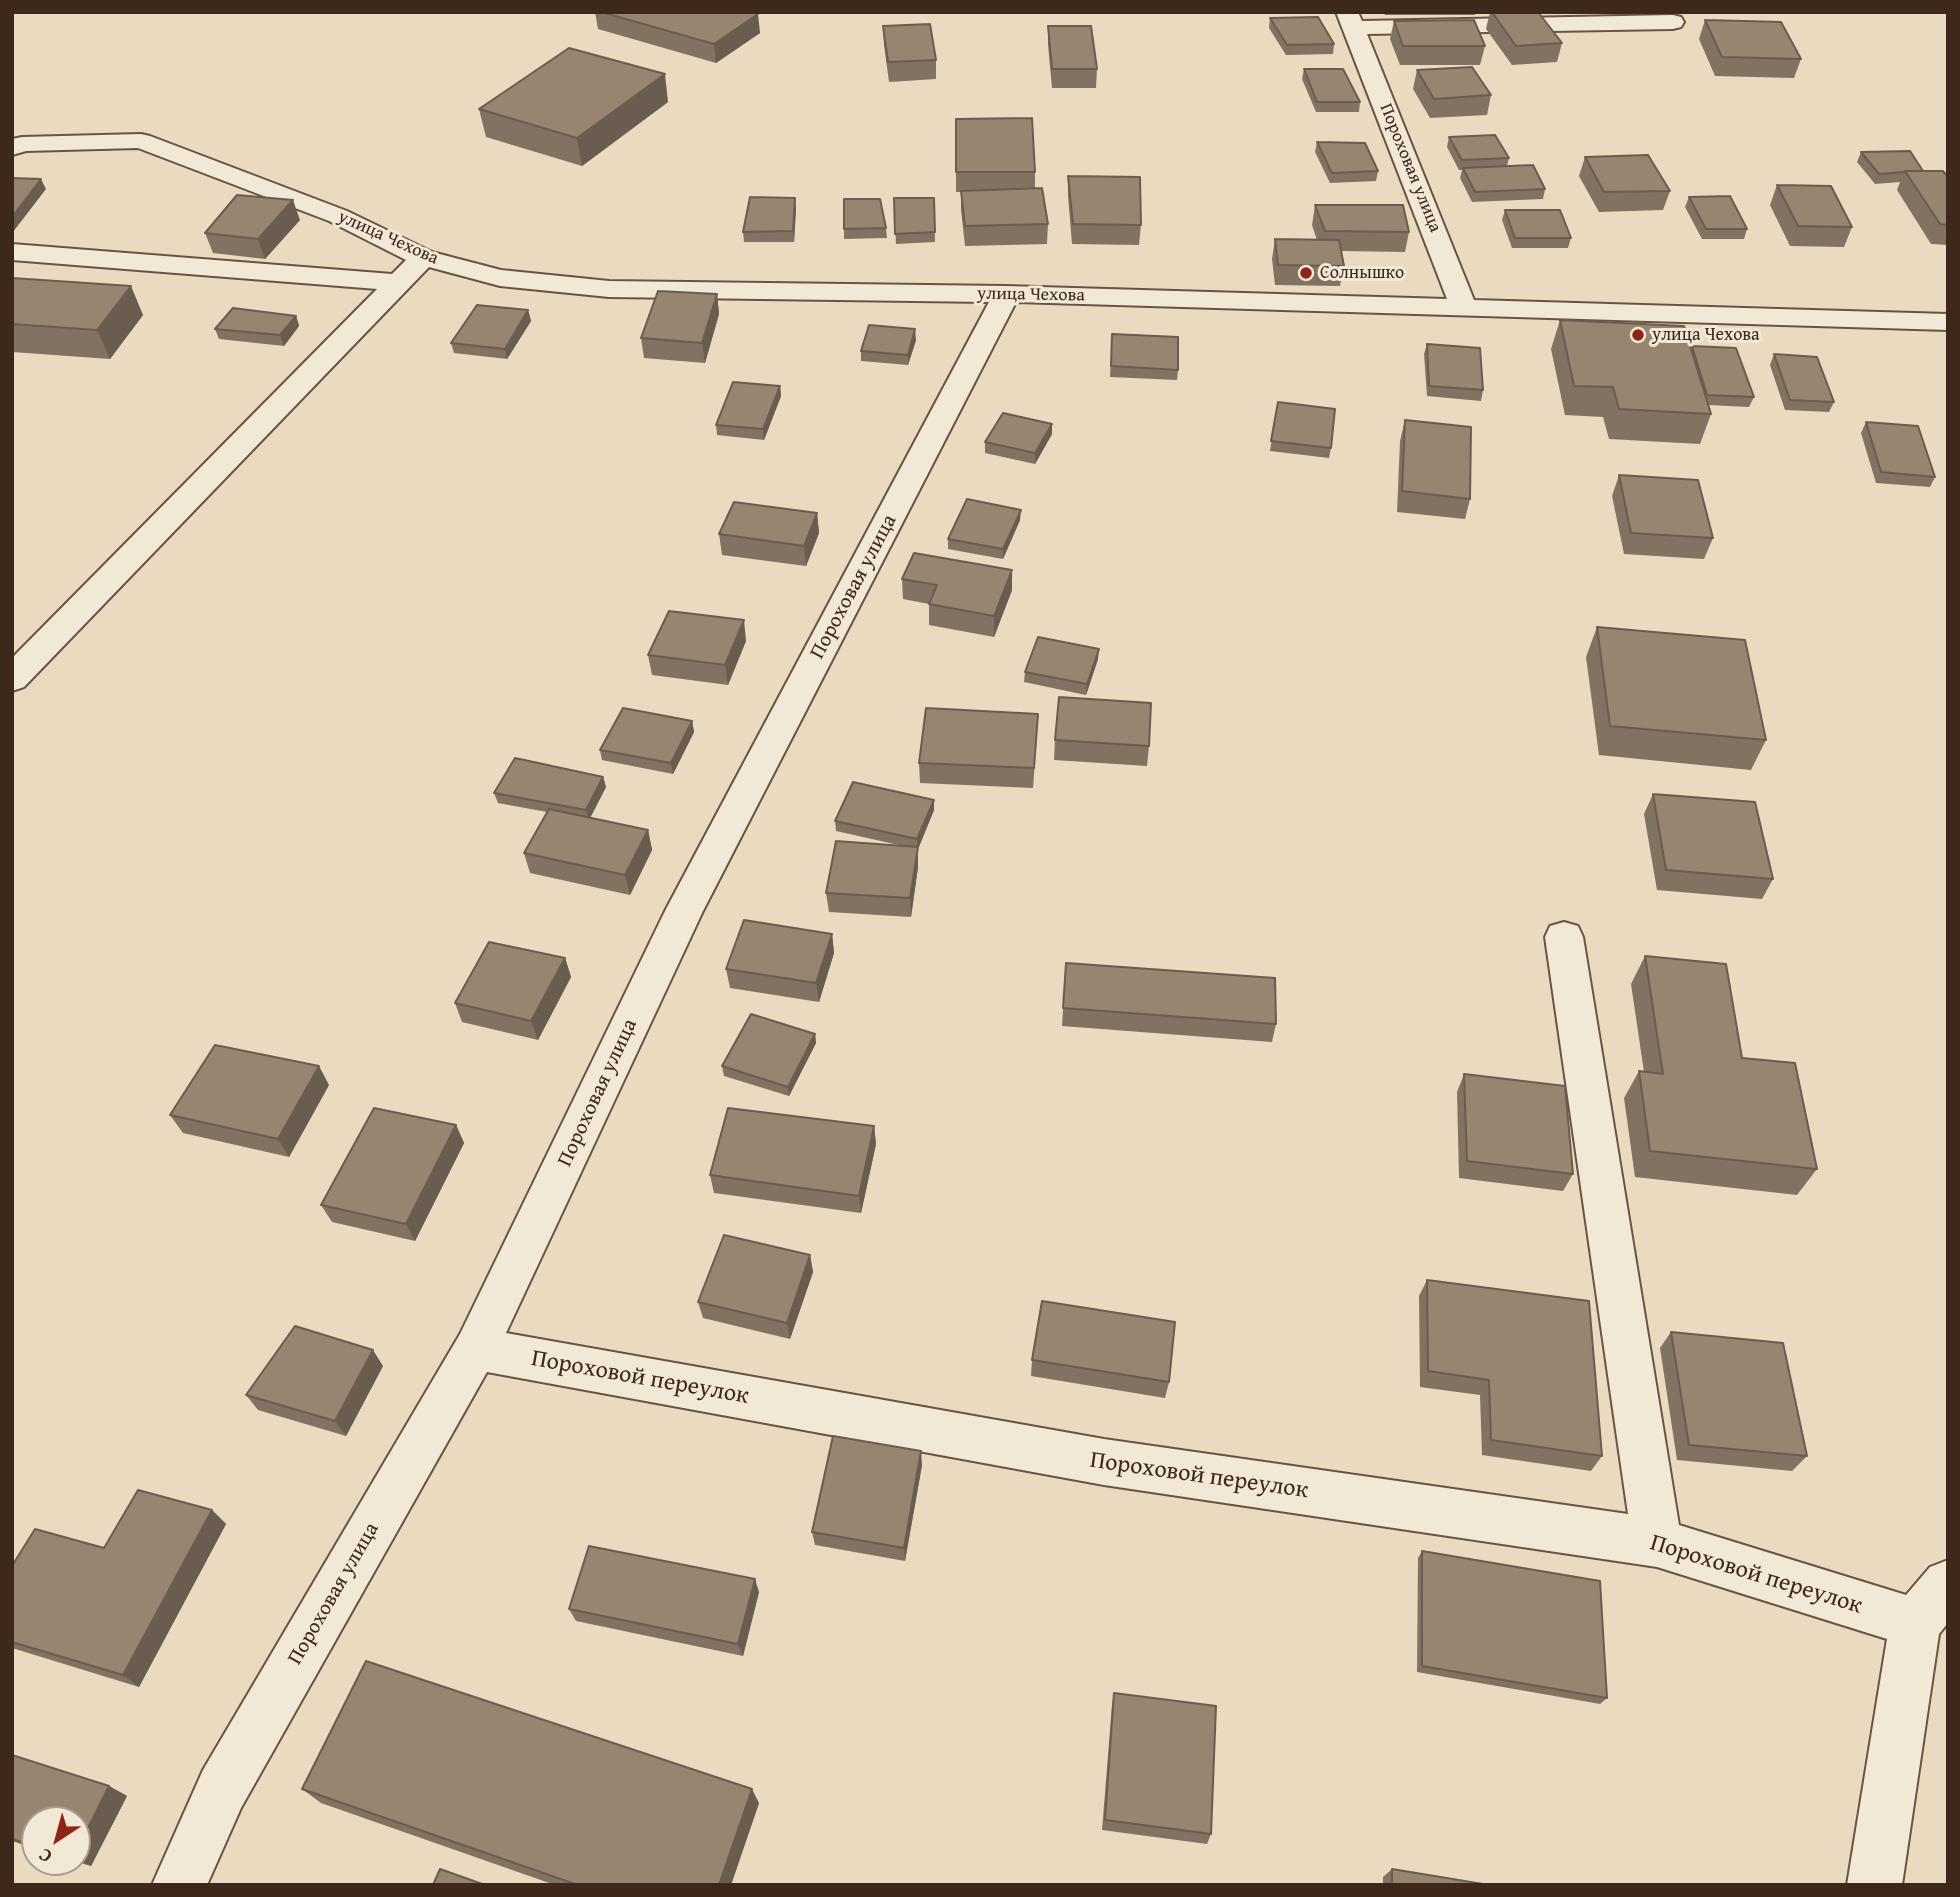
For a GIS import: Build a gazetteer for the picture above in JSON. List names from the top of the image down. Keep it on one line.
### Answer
{"streets":{"street":["Пороховая улица","улица Чехова","Пороховой переулок"]},"crossings":[["Пороховая улица","улица Чехова"],["Пороховая улица","Пороховой переулок"]],"places":["Солнышко","улица Чехова"],"north":"bottom left"}
